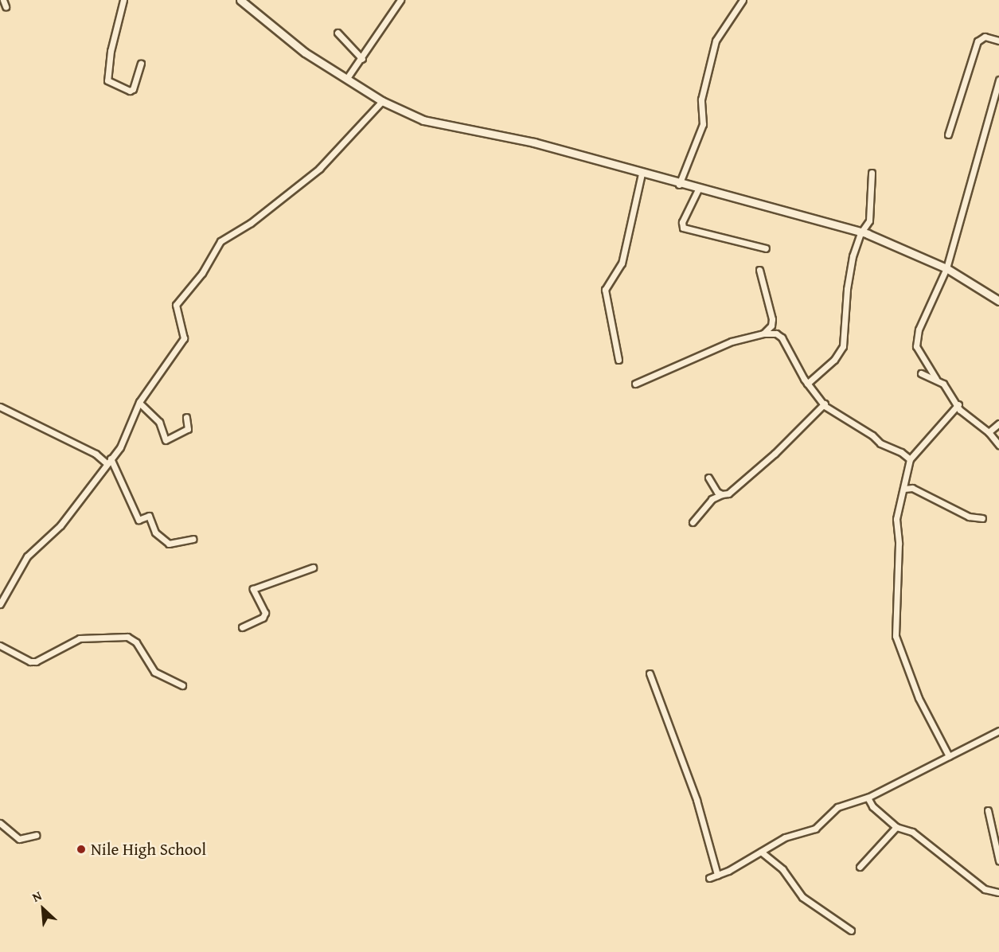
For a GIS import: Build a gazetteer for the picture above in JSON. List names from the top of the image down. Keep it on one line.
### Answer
{"places":["Nile High School"],"north":"top left"}
